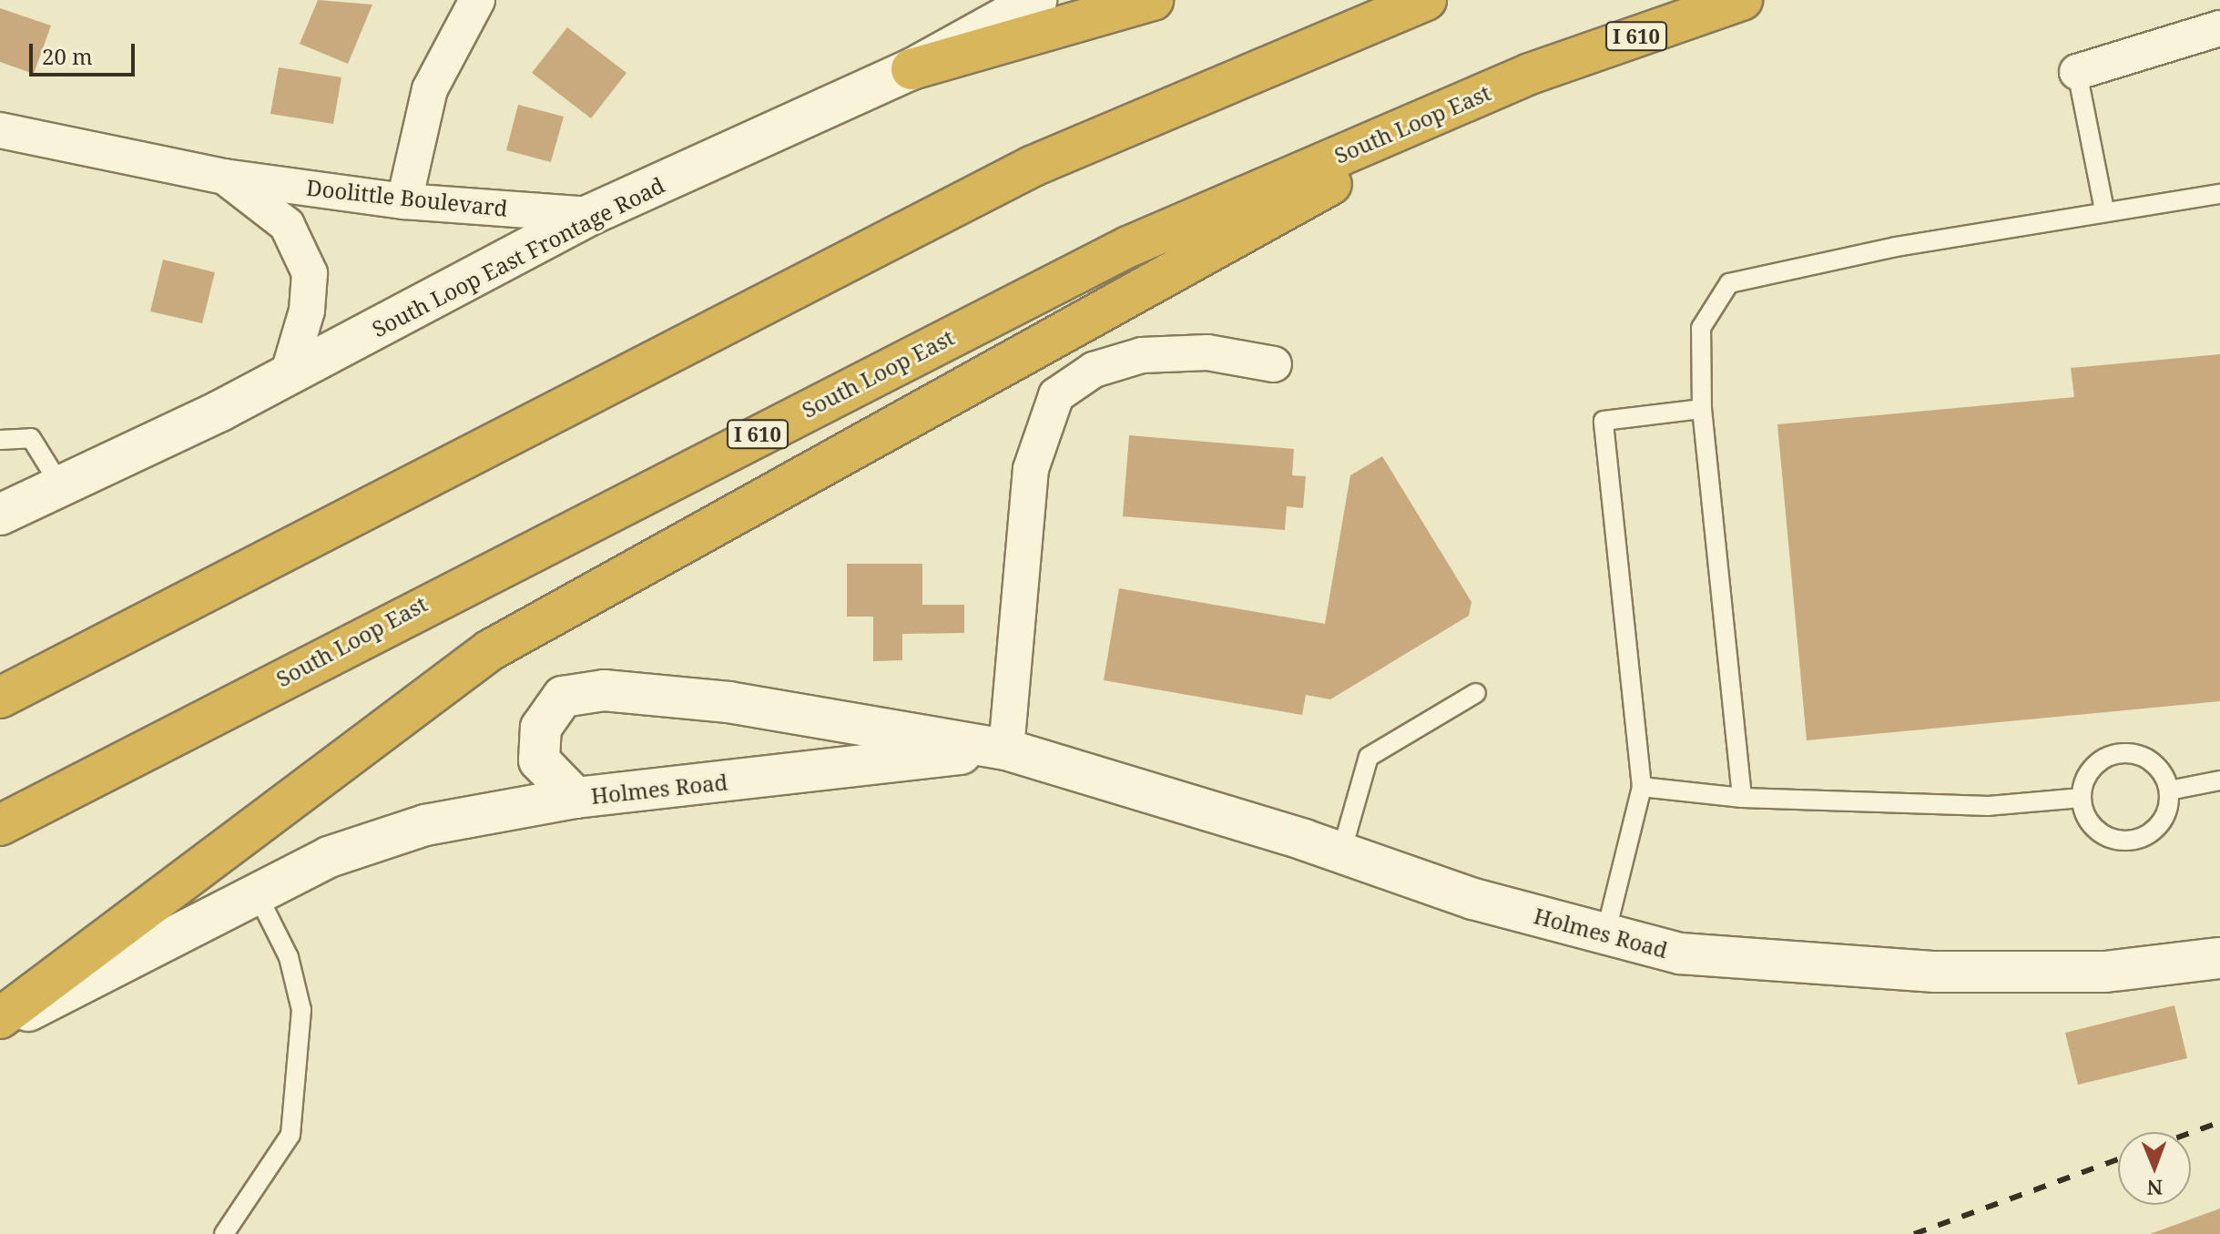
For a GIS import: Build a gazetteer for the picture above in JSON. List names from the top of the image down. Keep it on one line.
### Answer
{"streets":{"highway":["I 610","South Loop East"],"main road":["South Loop East Frontage Road","Holmes Road"],"street":["Doolittle Boulevard"]},"crossings":[["Doolittle Boulevard","South Loop East Frontage Road"]],"scale_bar":"20 m","north":"bottom"}
